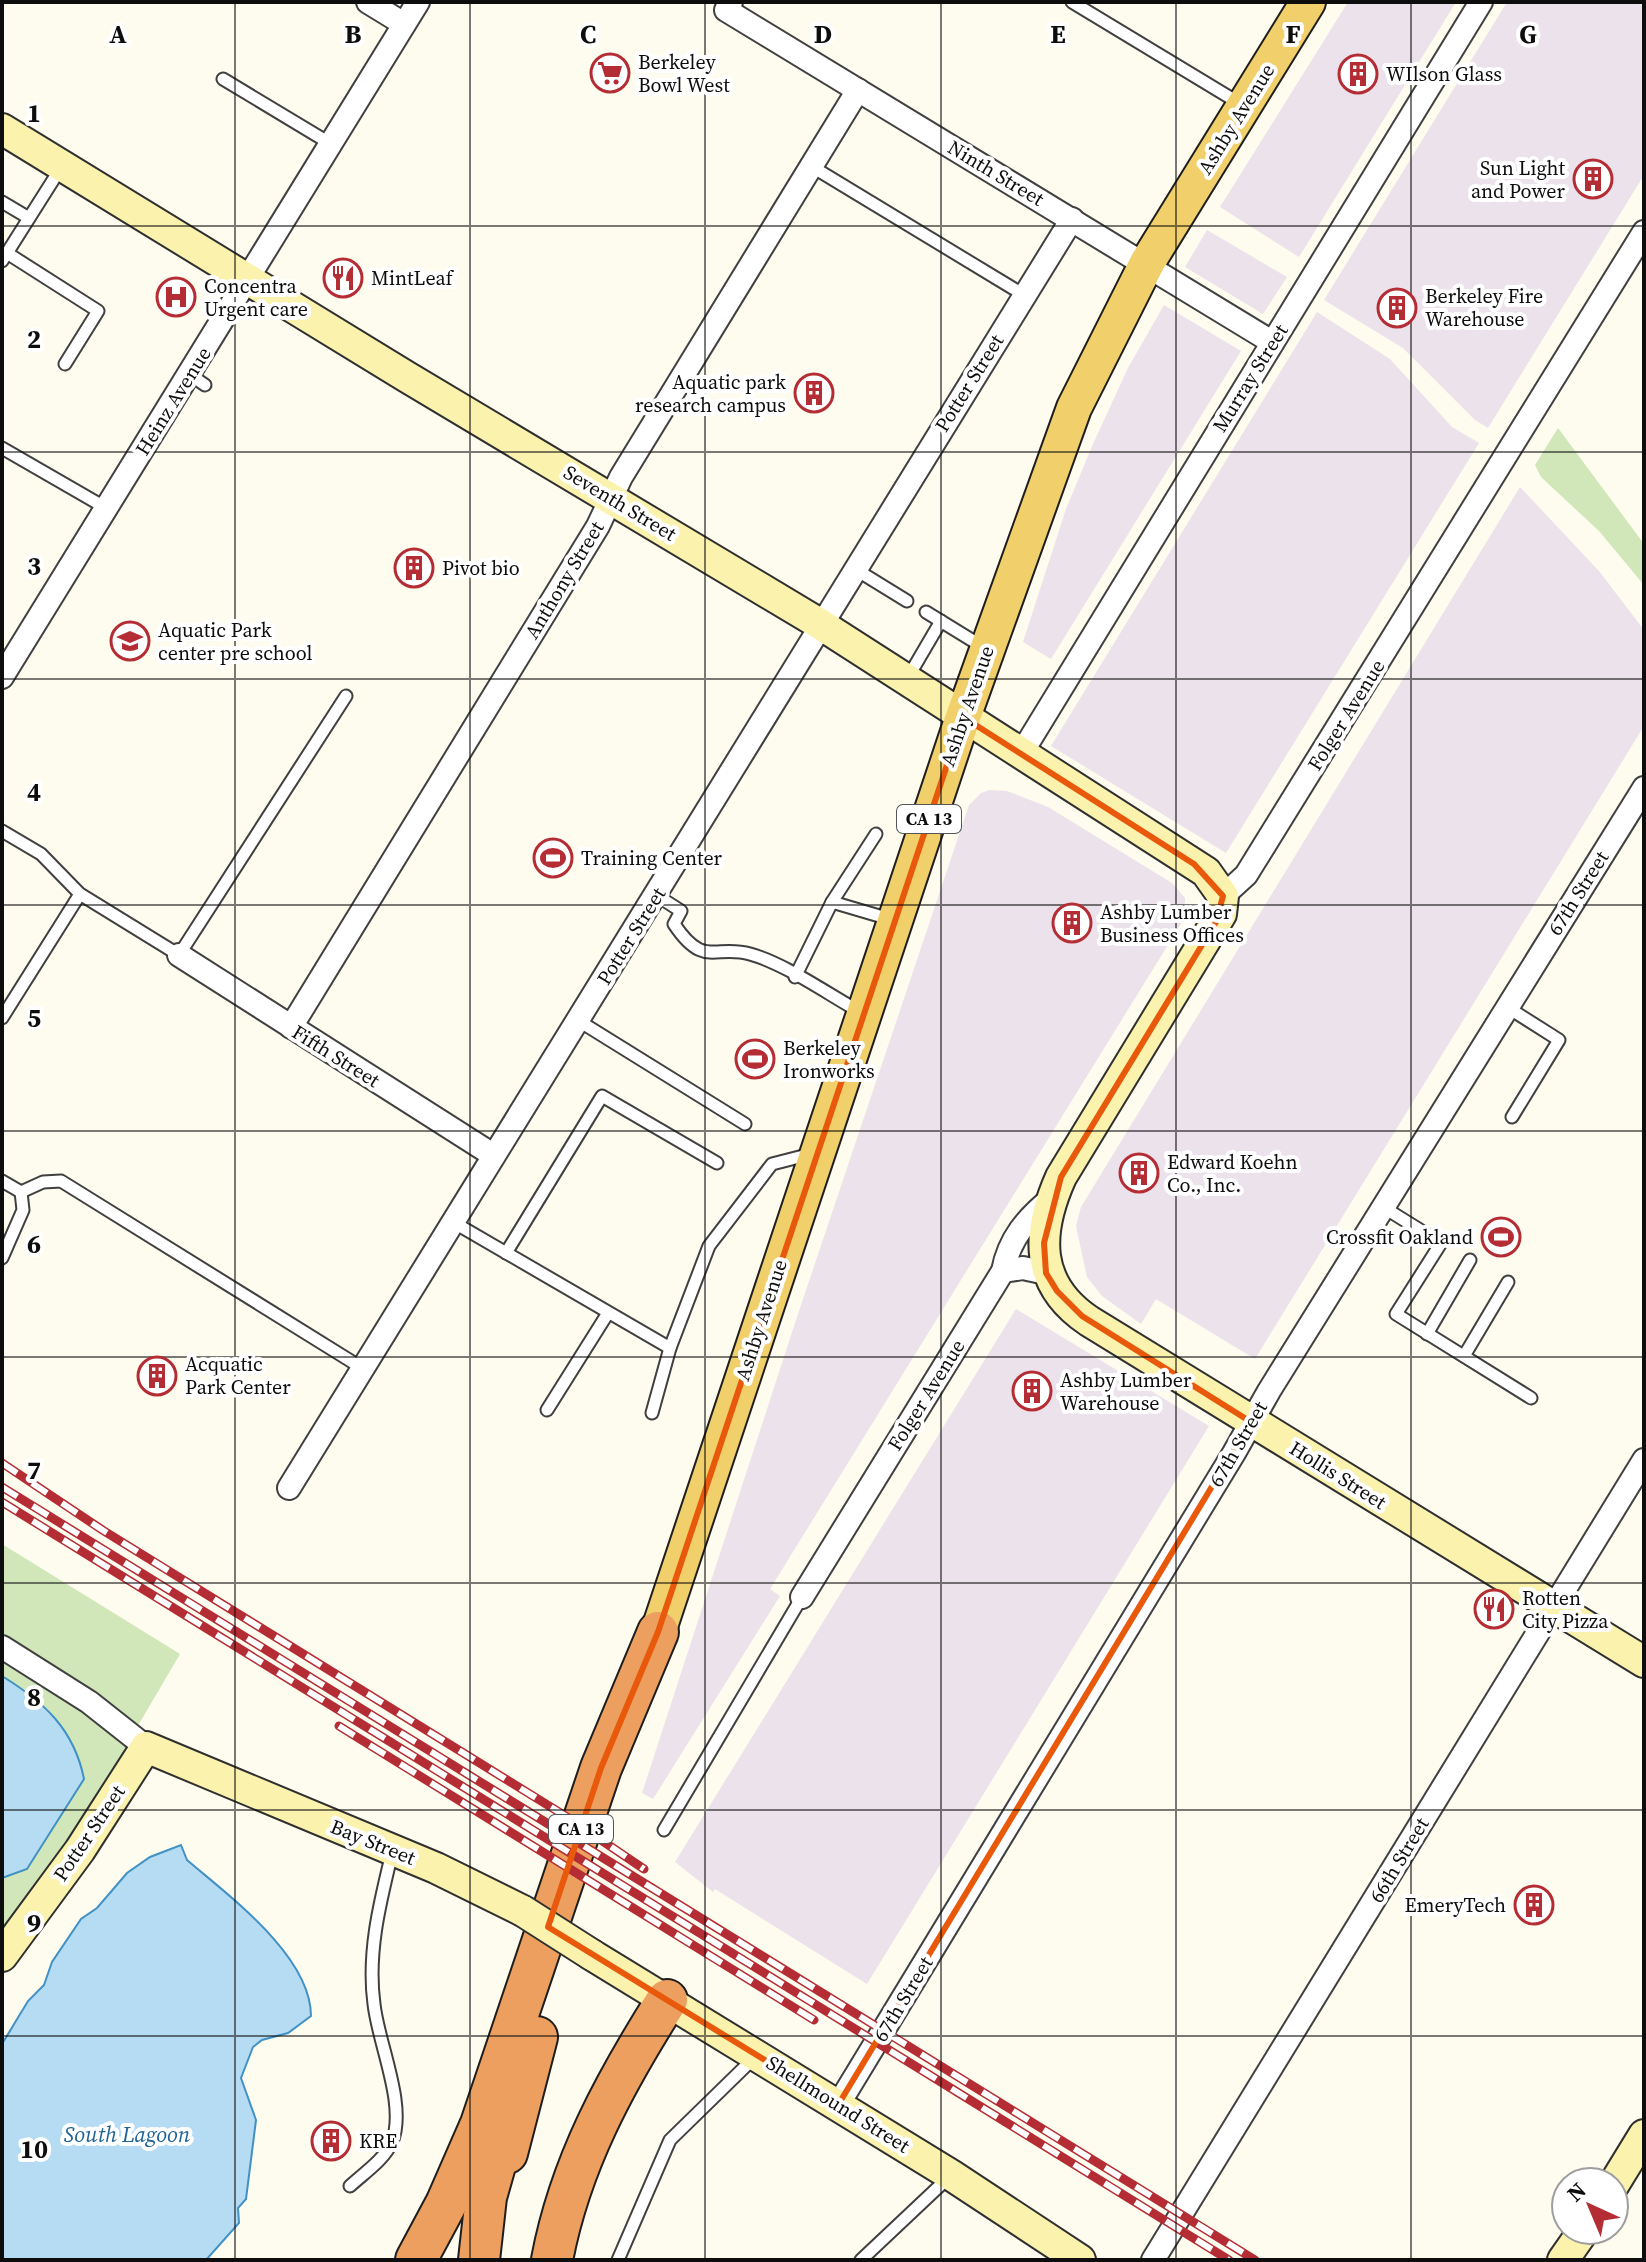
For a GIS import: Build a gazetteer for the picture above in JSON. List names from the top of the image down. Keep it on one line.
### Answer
{"streets":{"highway":["CA 13"],"main road":["Ashby Avenue"],"street":["Ninth Street","Murray Street","Potter Street","Heinz Avenue","Seventh Street","Anthony Street","Folger Avenue","67th Street","Fifth Street","Hollis Street","Bay Street","66th Street","Shellmound Street"]},"crossings":[["Ashby Avenue","Ninth Street"],["Ashby Avenue","Seventh Street"],["Ashby Avenue","CA 13"],["Ninth Street","Murray Street"],["Ninth Street","Potter Street"],["Ninth Street","Anthony Street"],["Murray Street","Seventh Street"],["Potter Street","Seventh Street"],["Potter Street","Fifth Street"],["Potter Street","Bay Street"],["Heinz Avenue","Seventh Street"],["Seventh Street","Anthony Street"],["Seventh Street","Folger Avenue"],["Anthony Street","Fifth Street"],["Folger Avenue","Hollis Street"],["67th Street","Hollis Street"],["67th Street","Shellmound Street"],["Hollis Street","66th Street"],["Bay Street","Shellmound Street"]],"water":["South Lagoon"],"places":{"supermarket":["Berkeley Bowl West"],"building":["WIlson Glass","Sun Light and Power","Berkeley Fire Warehouse","Aquatic park research campus","Pivot bio","Ashby Lumber Business Offices","Edward Koehn Co., Inc.","Acquatic Park Center","Ashby Lumber Warehouse","EmeryTech","KRE"],"restaurant":["MintLeaf","Rotten City Pizza"],"hospital":["Concentra Urgent care"],"school or university":["Aquatic Park center pre school"],"sports":["Training Center","Berkeley Ironworks","Crossfit Oakland"]},"north":"top left","grid":{"columns":["A","B","C","D","E","F","G"],"rows":["1","2","3","4","5","6","7","8","9","10"]}}
